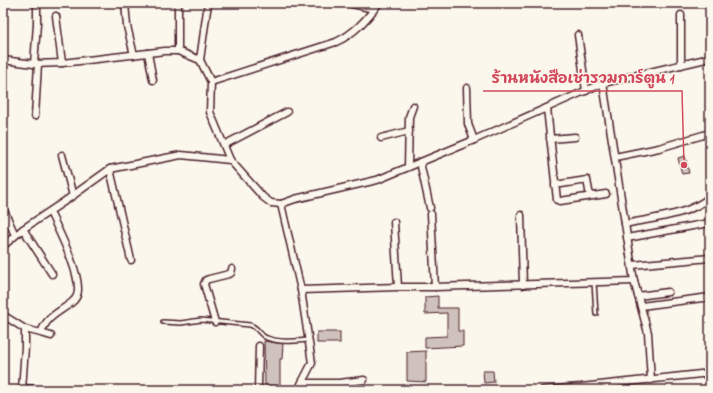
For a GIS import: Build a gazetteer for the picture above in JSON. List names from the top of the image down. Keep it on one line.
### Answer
{"places":["ร้านหนังสือเช่ารวมการ์ตูน 1"]}
